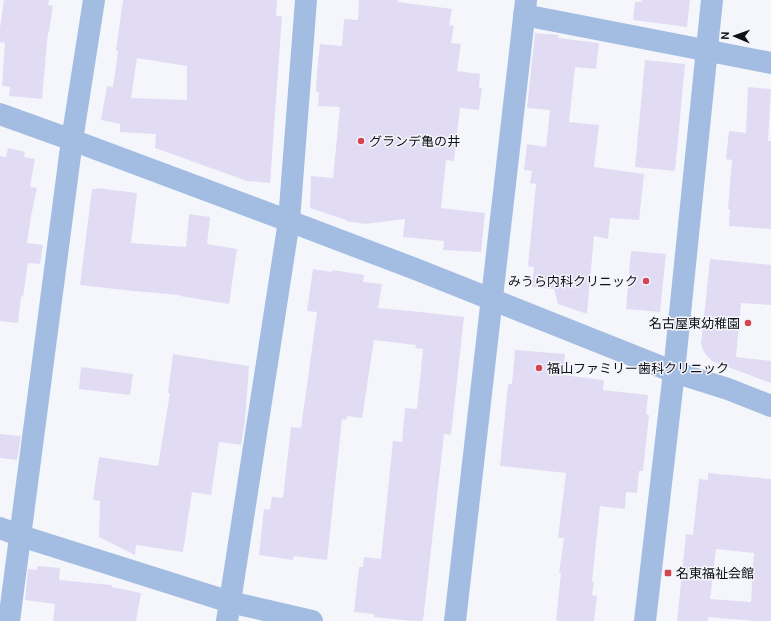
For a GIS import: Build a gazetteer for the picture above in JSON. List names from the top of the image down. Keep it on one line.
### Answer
{"places":{"other":["グランデ亀の井","みうら内科クリニック","名古屋東幼稚園","福山ファミリー歯科クリニック"],"transit":["名東福祉会館"]},"north":"left"}
